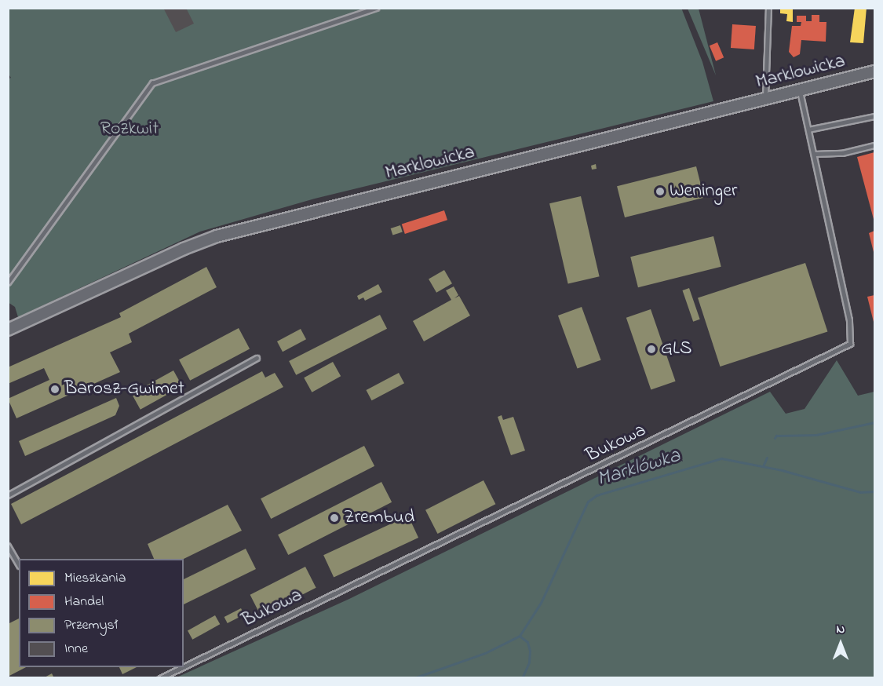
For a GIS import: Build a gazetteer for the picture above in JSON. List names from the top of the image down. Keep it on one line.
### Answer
{"streets":{"main road":["Marklowicka"],"lane":["Bukowa"]},"crossings":[["Marklowicka","Bukowa"]],"water":["Marklówka"],"parks":["Rozkwit"],"places":["Weninger","GLS","Barosz-Gwimet","Zrembud"],"legend":["Mieszkania","Handel","Przemysł","Inne"],"north":"top"}
